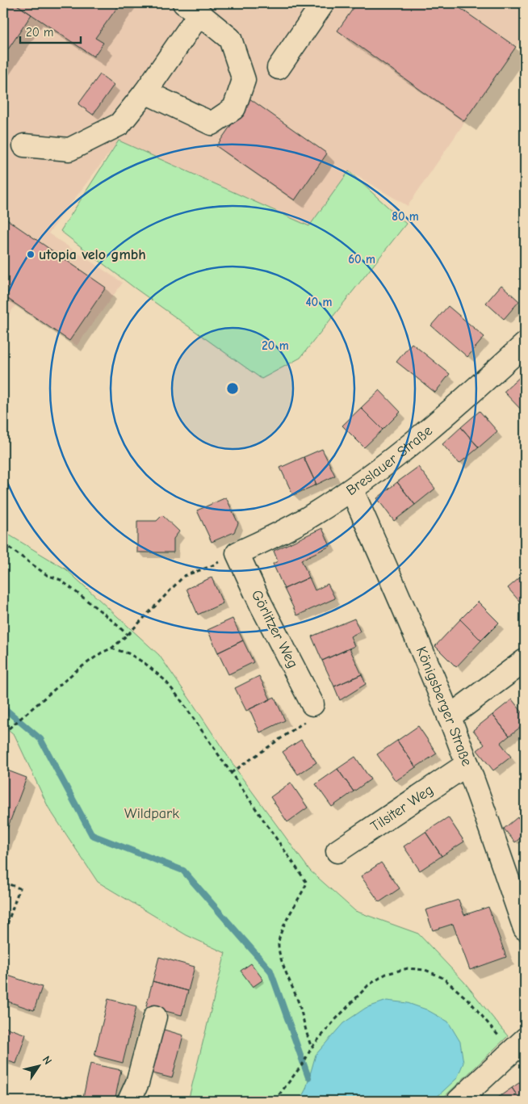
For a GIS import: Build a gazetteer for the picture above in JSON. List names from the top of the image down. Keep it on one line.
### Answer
{"streets":{"street":["Breslauer Straße","Görlitzer Weg","Königsberger Straße","Tilsiter Weg"]},"crossings":[["Breslauer Straße","Görlitzer Weg"],["Breslauer Straße","Königsberger Straße"],["Königsberger Straße","Tilsiter Weg"]],"parks":["Wildpark"],"places":["utopia velo gmbh"],"scale_bar":"20 m","north":"top right","rings":["80 m","60 m","40 m","20 m"]}
